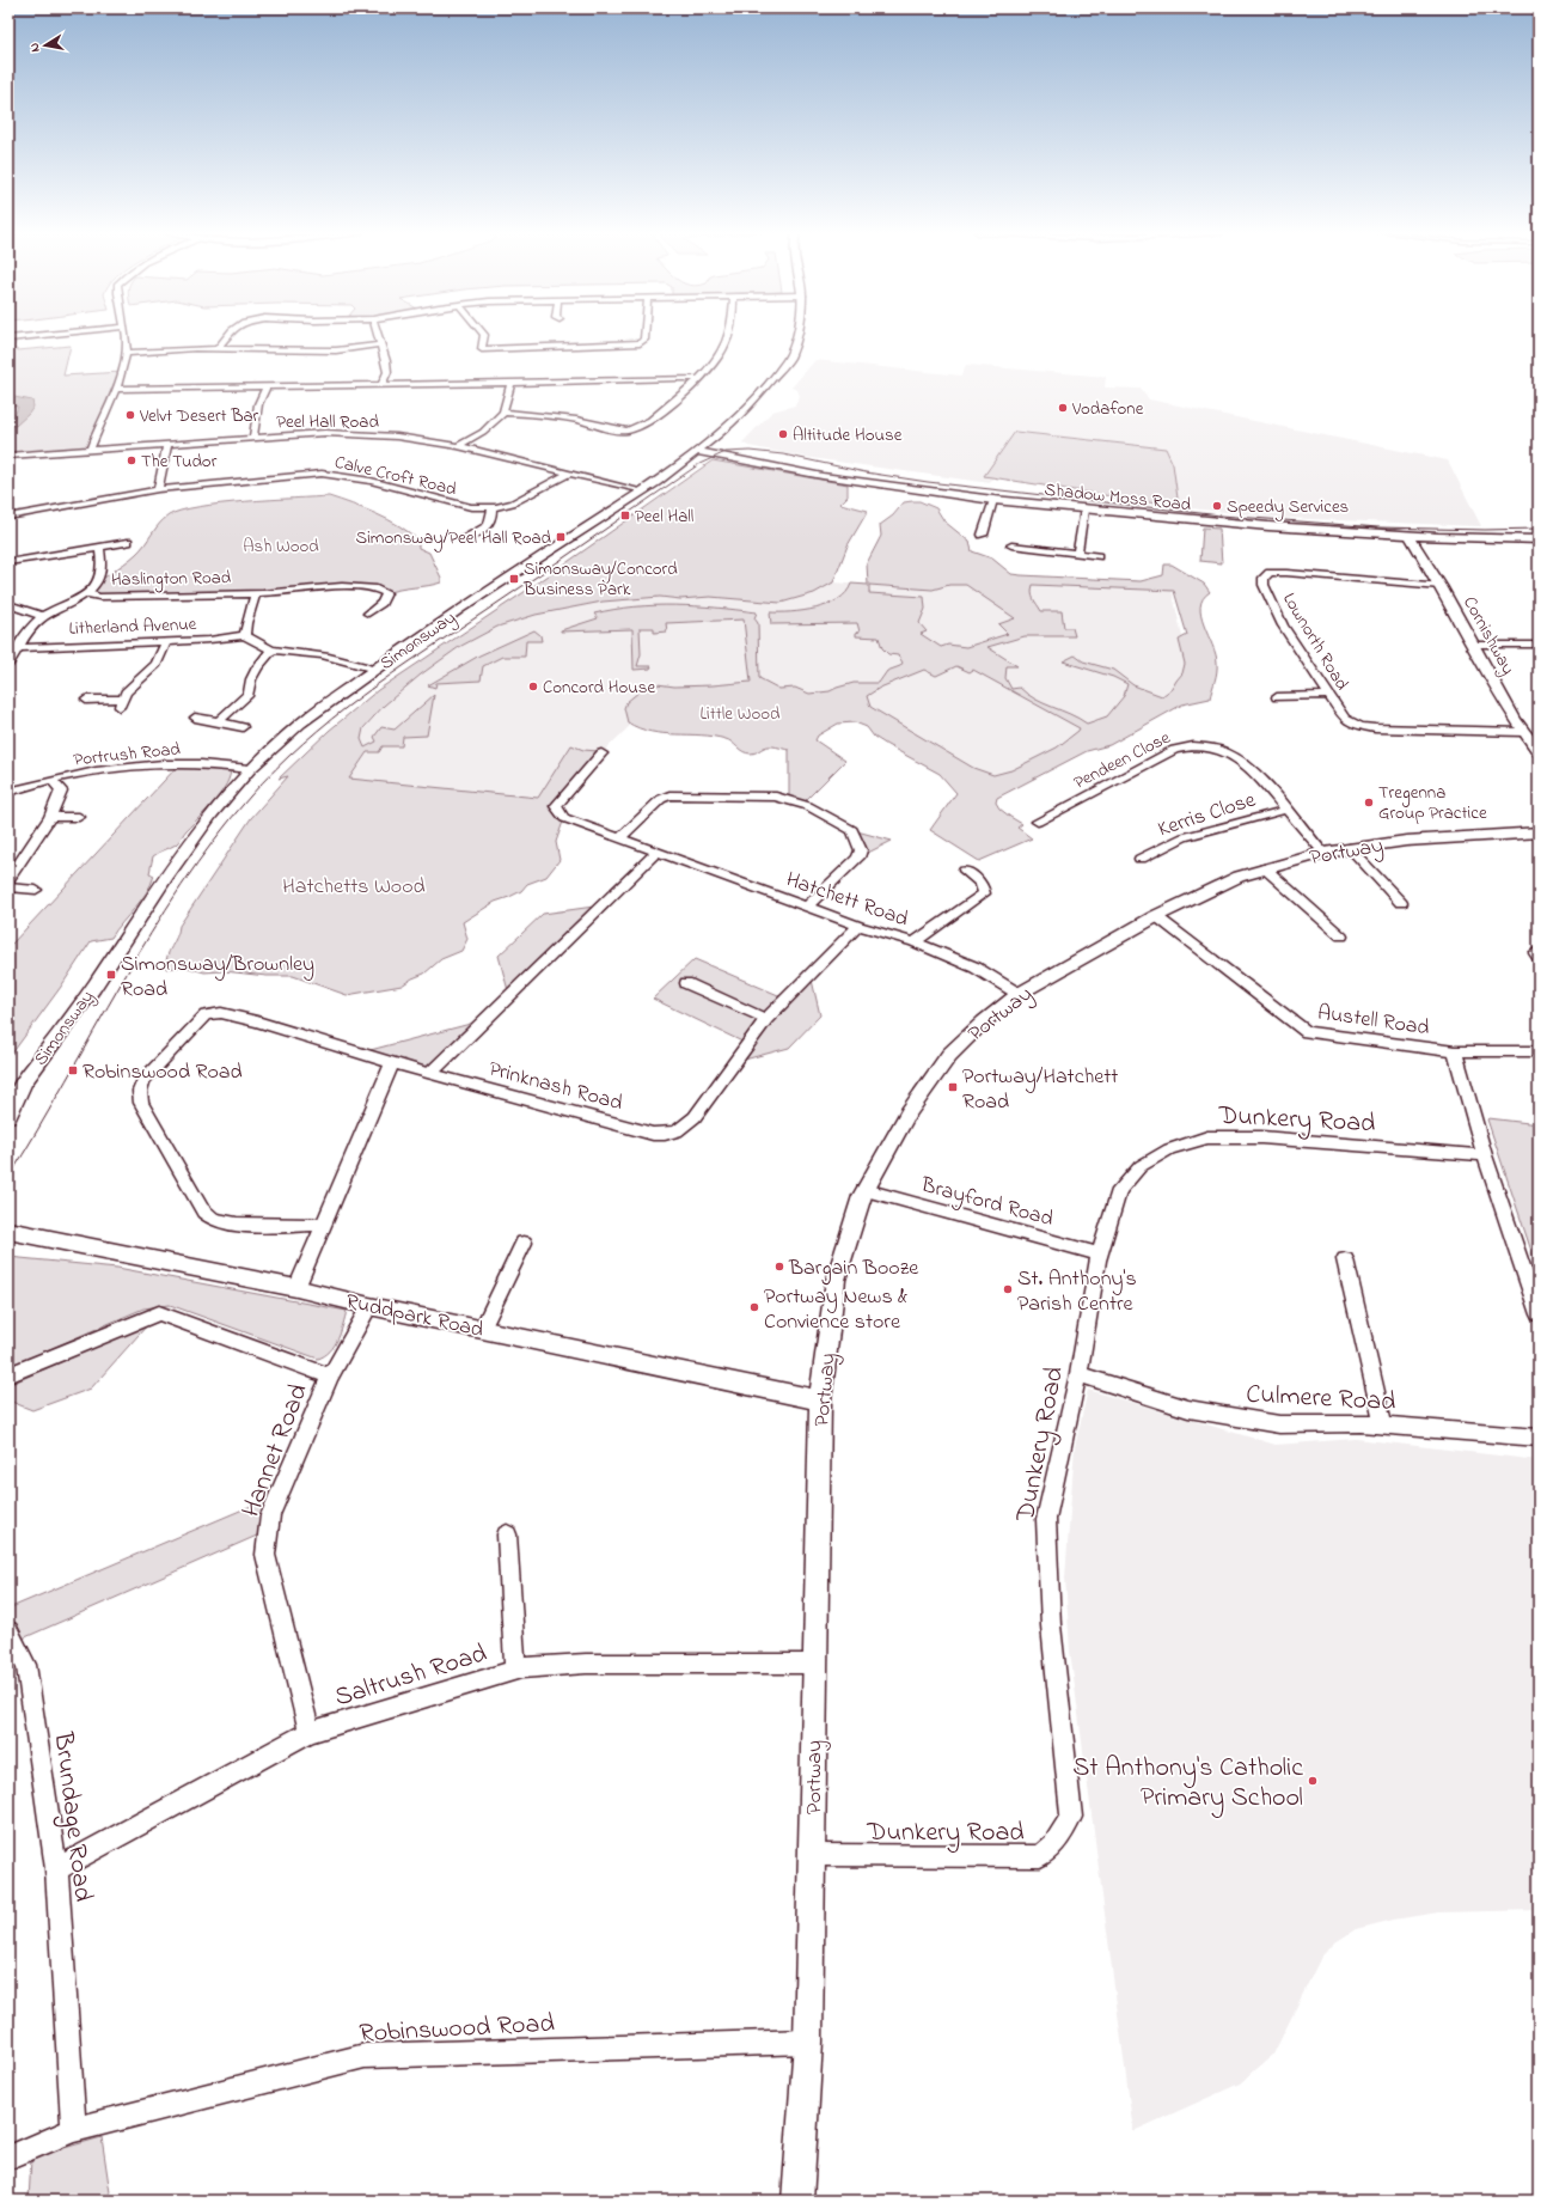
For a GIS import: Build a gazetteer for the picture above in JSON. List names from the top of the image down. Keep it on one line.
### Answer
{"streets":{"street":["Peel Hall Road","Calve Croft Road","Shadow Moss Road","Haslington Road","Litherland Avenue","Cornishway","Simonsway","Lownorth Road","Portrush Road","Pendeen Close","Kerris Close","Portway","Hatchett Road","Austell Road","Prinknash Road","Dunkery Road","Brayford Road","Ruddpark Road","Culmere Road","Hannet Road","Saltrush Road","Brundage Road","Robinswood Road"]},"crossings":[["Peel Hall Road","Calve Croft Road"],["Peel Hall Road","Simonsway"],["Shadow Moss Road","Cornishway"],["Shadow Moss Road","Simonsway"],["Haslington Road","Litherland Avenue"],["Cornishway","Lownorth Road"],["Simonsway","Portrush Road"],["Pendeen Close","Kerris Close"],["Pendeen Close","Portway"],["Portway","Hatchett Road"],["Portway","Austell Road"],["Portway","Dunkery Road"],["Portway","Brayford Road"],["Portway","Ruddpark Road"],["Portway","Saltrush Road"],["Portway","Robinswood Road"],["Hatchett Road","Prinknash Road"],["Dunkery Road","Brayford Road"],["Dunkery Road","Culmere Road"],["Ruddpark Road","Hannet Road"],["Hannet Road","Saltrush Road"],["Saltrush Road","Brundage Road"],["Brundage Road","Robinswood Road"]],"parks":["Ash Wood","Little Wood","Hatchetts Wood"],"places":{"other":["Vodafone","Velvt Desert Bar","Altitude House","The Tudor","Speedy Services","Concord House","Tregenna Group Practice","Bargain Booze","St. Anthony's Parish Centre","Portway News & Convience store","St Anthony's Catholic Primary School"],"transit":["Peel Hall","Simonsway/Peel Hall Road","Simonsway/Concord Business Park","Simonsway/Brownley Road","Robinswood Road","Portway/Hatchett Road"]},"north":"left"}
